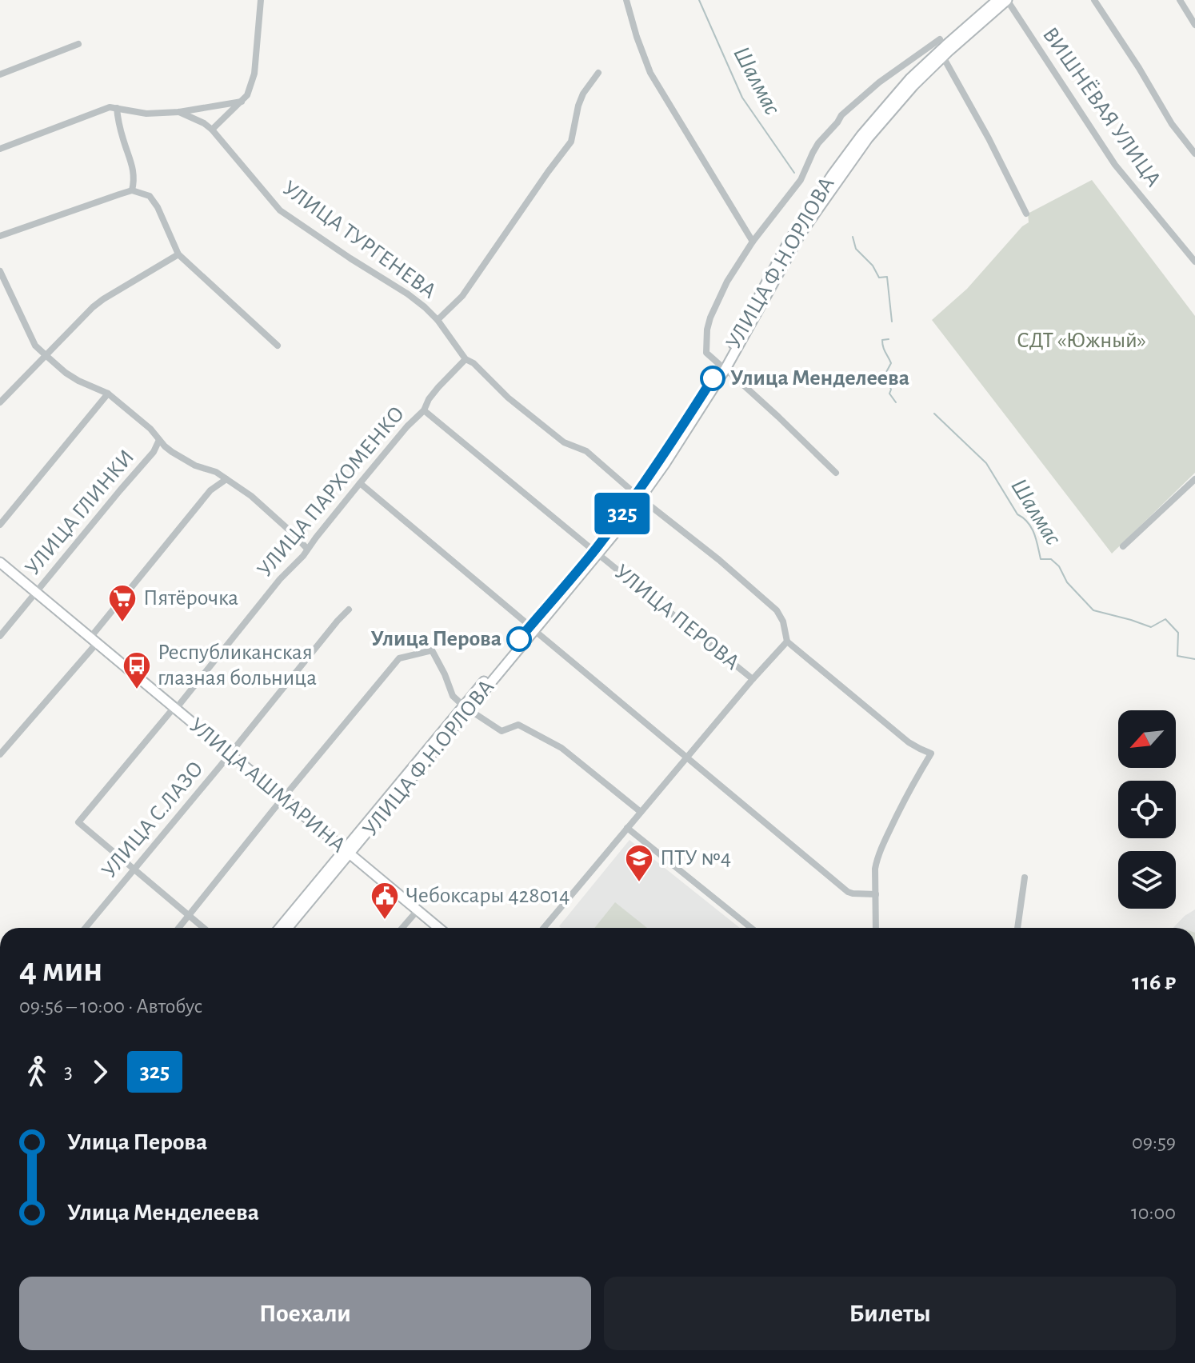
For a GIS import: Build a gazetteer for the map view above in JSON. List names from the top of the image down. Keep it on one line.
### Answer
{"streets":{"street":["ВИШНЁВАЯ УЛИЦА","УЛИЦА ТУРГЕНЕВА","УЛИЦА Ф.Н.ОРЛОВА","УЛИЦА ПАРХОМЕНКО","УЛИЦА ГЛИНКИ","УЛИЦА ПЕРОВА","УЛИЦА АШМАРИНА","УЛИЦА С.ЛАЗО"]},"crossings":[["ВИШНЁВАЯ УЛИЦА","УЛИЦА Ф.Н.ОРЛОВА"],["УЛИЦА ТУРГЕНЕВА","УЛИЦА Ф.Н.ОРЛОВА"],["УЛИЦА ТУРГЕНЕВА","УЛИЦА ПАРХОМЕНКО"],["УЛИЦА Ф.Н.ОРЛОВА","УЛИЦА ПЕРОВА"],["УЛИЦА Ф.Н.ОРЛОВА","УЛИЦА АШМАРИНА"],["УЛИЦА ПАРХОМЕНКО","УЛИЦА ПЕРОВА"],["УЛИЦА ПАРХОМЕНКО","УЛИЦА АШМАРИНА"],["УЛИЦА ПАРХОМЕНКО","УЛИЦА С.ЛАЗО"],["УЛИЦА ГЛИНКИ","УЛИЦА АШМАРИНА"],["УЛИЦА АШМАРИНА","УЛИЦА С.ЛАЗО"]],"water":["Шалмас"],"parks":["СДТ «Южный»"],"places":{"other":["Улица Менделеева","Улица Перова"],"supermarket":["Пятёрочка"],"bus stop":["Республиканская глазная больница"],"school or university":["ПТУ №4"],"public building":["Чебоксары 428014"]},"lines":["bus line 325"],"north":"bottom left","page":{"on_map":"325","heading":["4 мин","09:56 – 10:00 · Автобус","116 ₽"],"legs":["3","325"],"list":[{"name":"Улица Перова","value":"09:59"},{"name":"Улица Менделеева","value":"10:00"}],"buttons":["Поехали","Билеты"]}}
